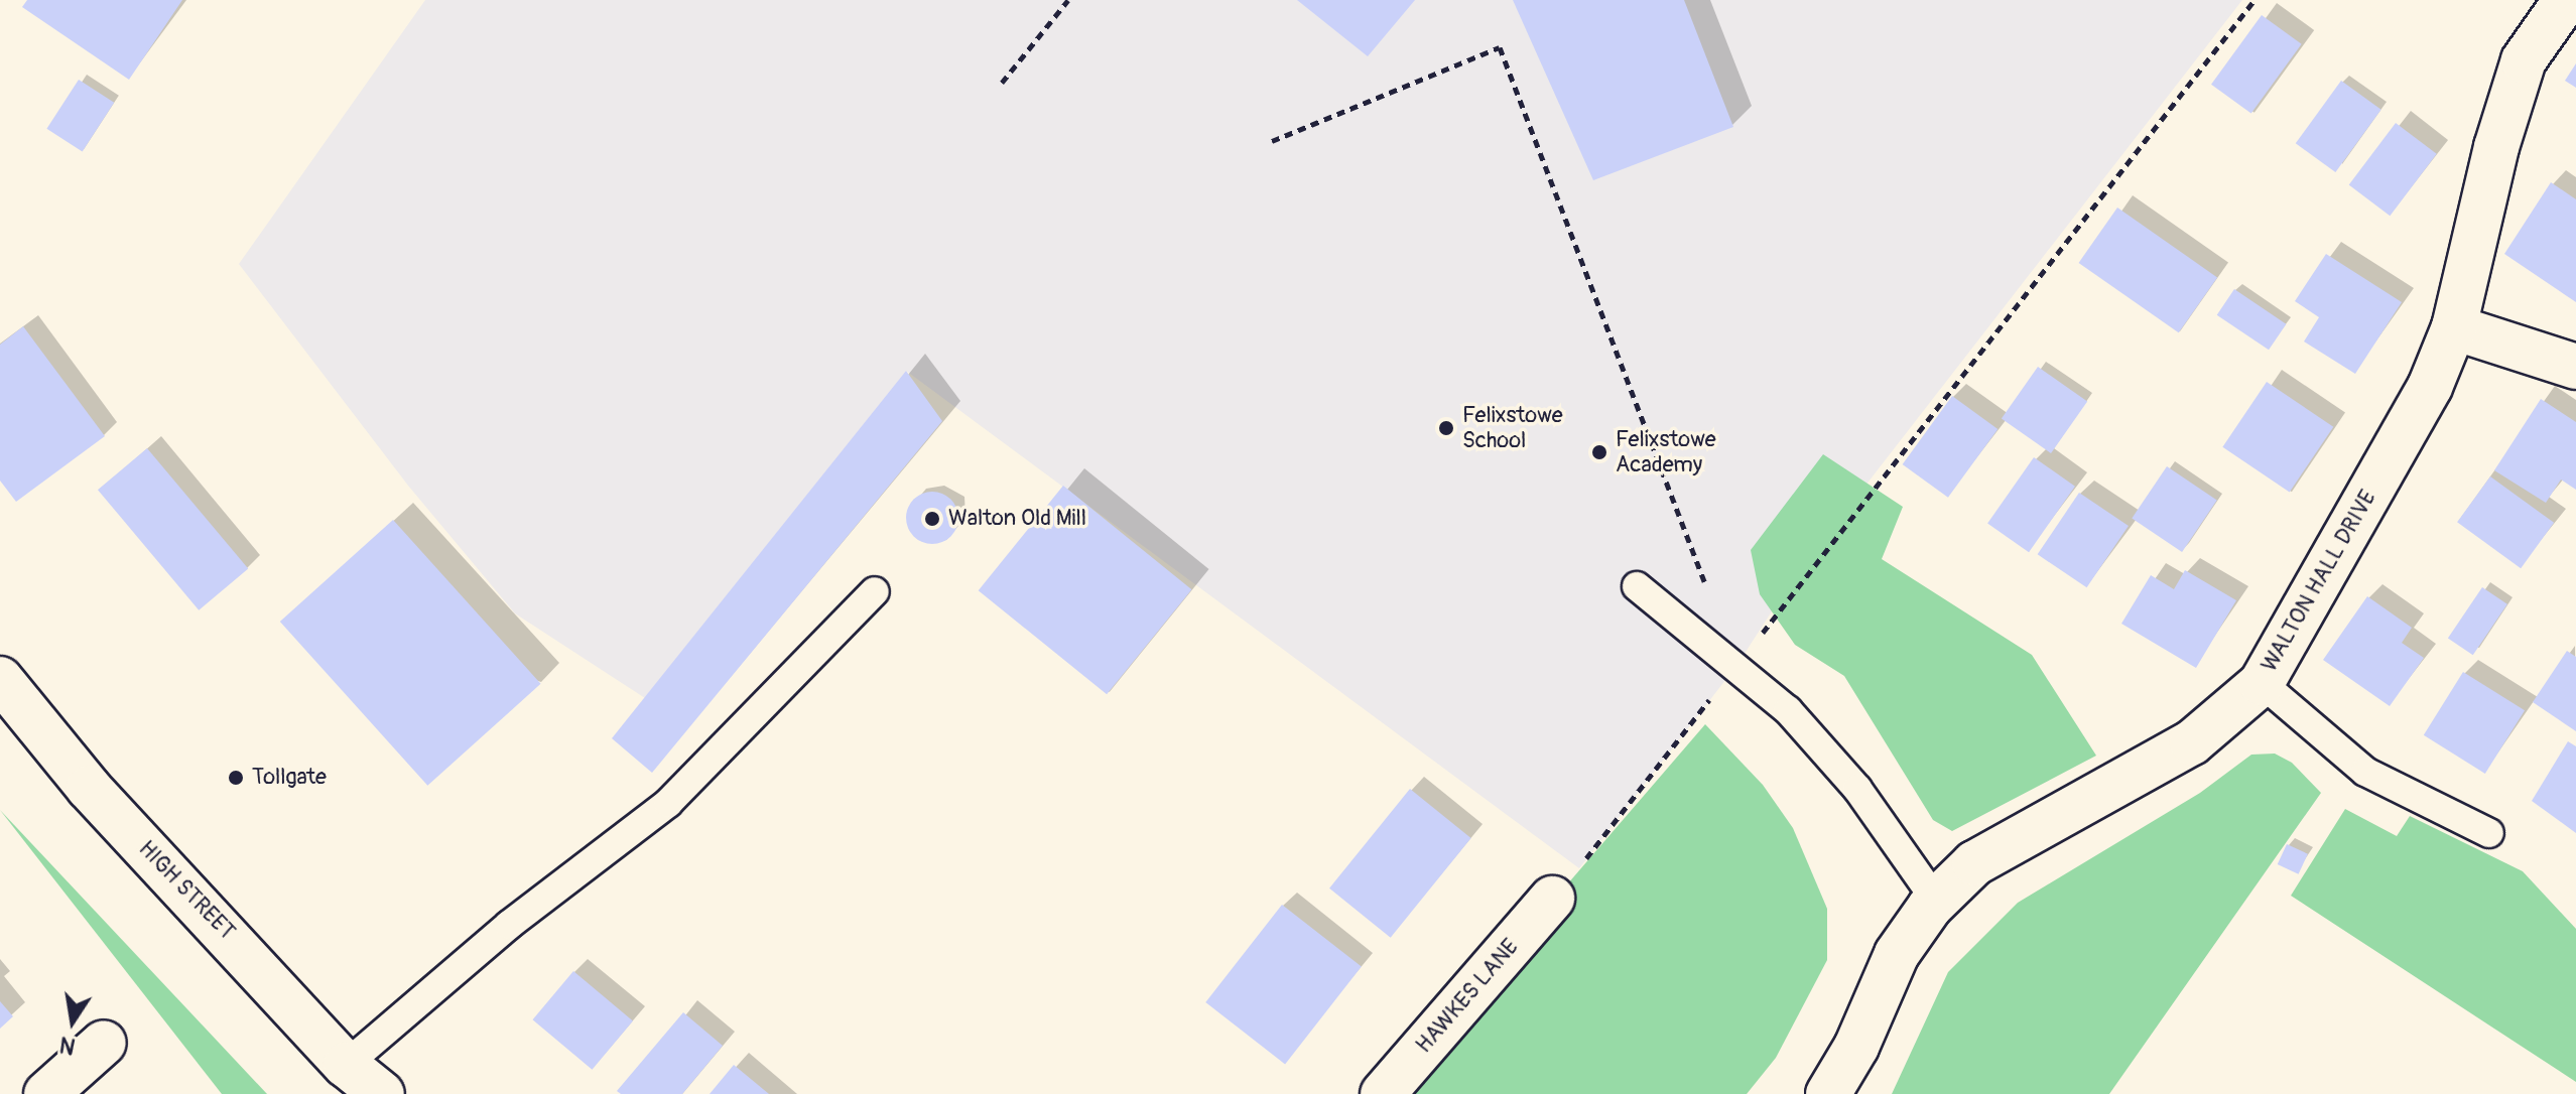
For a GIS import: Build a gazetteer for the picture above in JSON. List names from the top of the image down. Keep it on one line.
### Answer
{"streets":{"street":["WALTON HALL DRIVE","HIGH STREET","HAWKES LANE"]},"places":["Felixstowe School","Felixstowe Academy","Walton Old Mill","Tollgate"],"north":"bottom"}
